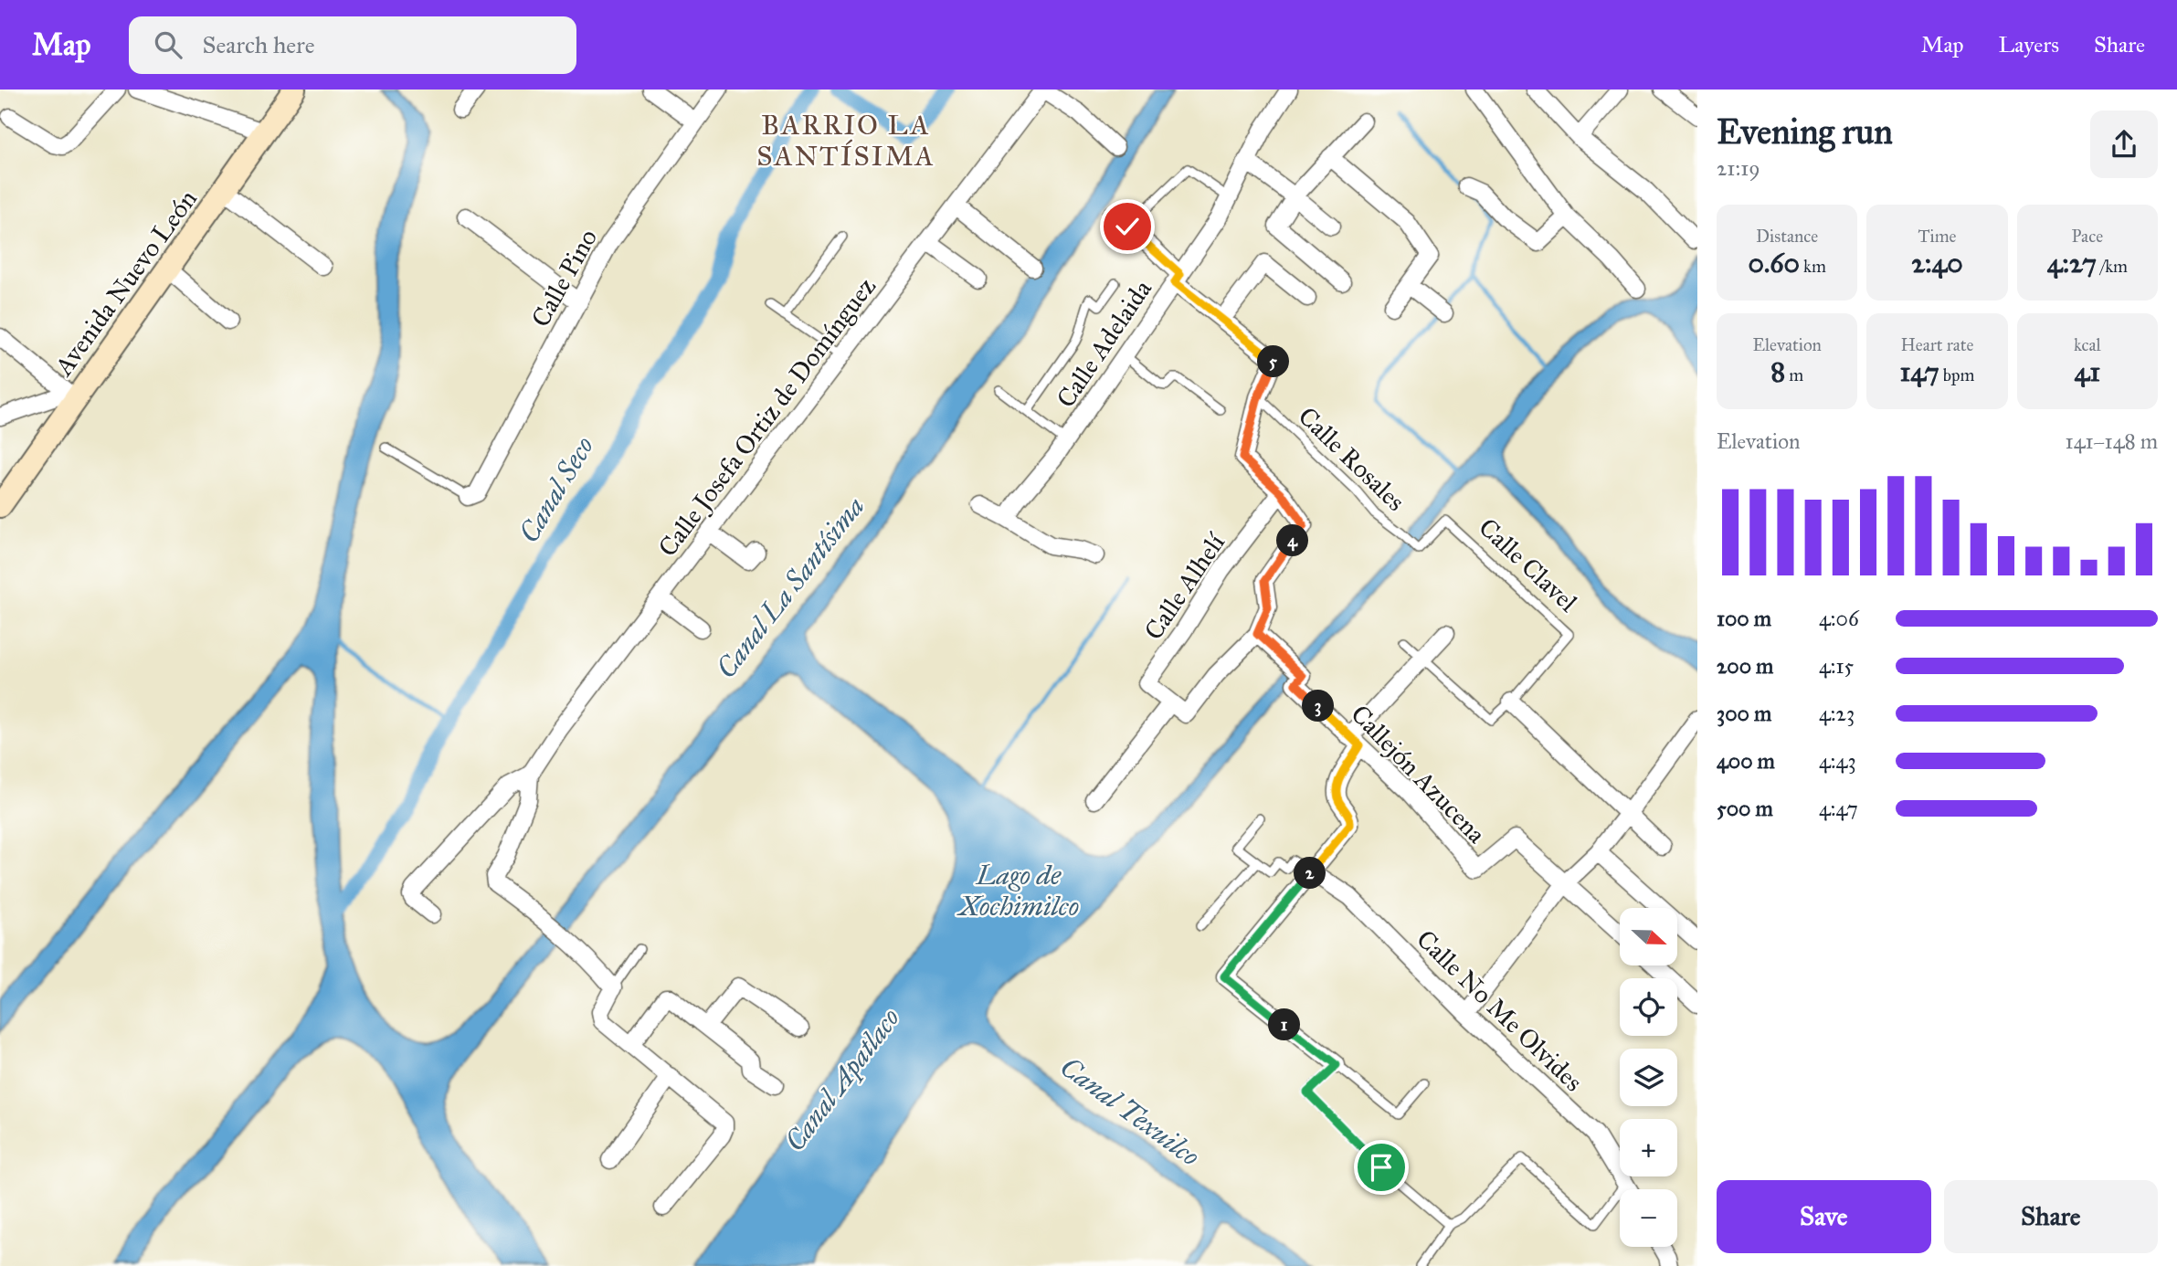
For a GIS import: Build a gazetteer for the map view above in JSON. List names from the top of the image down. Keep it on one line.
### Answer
{"streets":{"street":["Calle Pino","Avenida Nuevo León","Calle Adelaida","Calle Josefa Ortiz de Domínguez","Calle Alhelí","Callejón Azucena","Calle No Me Olvides"],"lane":["Calle Rosales","Calle Clavel"]},"crossings":[["Calle Rosales","Calle Clavel"]],"districts":["BARRIO LA SANTÍSIMA"],"water":["Canal Seco","Canal La Santísima","Lago de Xochimilco","Canal Apatlaco","Canal Texuilco"],"north":"right","page":{"header":"Map","search":"Search here","nav":["Map","Layers","Share"],"heading":["Evening run","21:19"],"stats":[["Distance","0.60 km"],["Time","2:40"],["Pace","4:27 /km"],["Elevation","8 m"],["Heart rate","147 bpm"],["kcal","41"]],"pins":["5","4","3","2","1"],"chart":["Elevation","141–148 m"],"list":[{"name":"100 m","note":"4:06"},{"name":"200 m","note":"4:15"},{"name":"300 m","note":"4:23"},{"name":"400 m","note":"4:43"},{"name":"500 m","note":"4:47"}],"map_buttons":["+","−"],"buttons":["Save","Share"]}}
